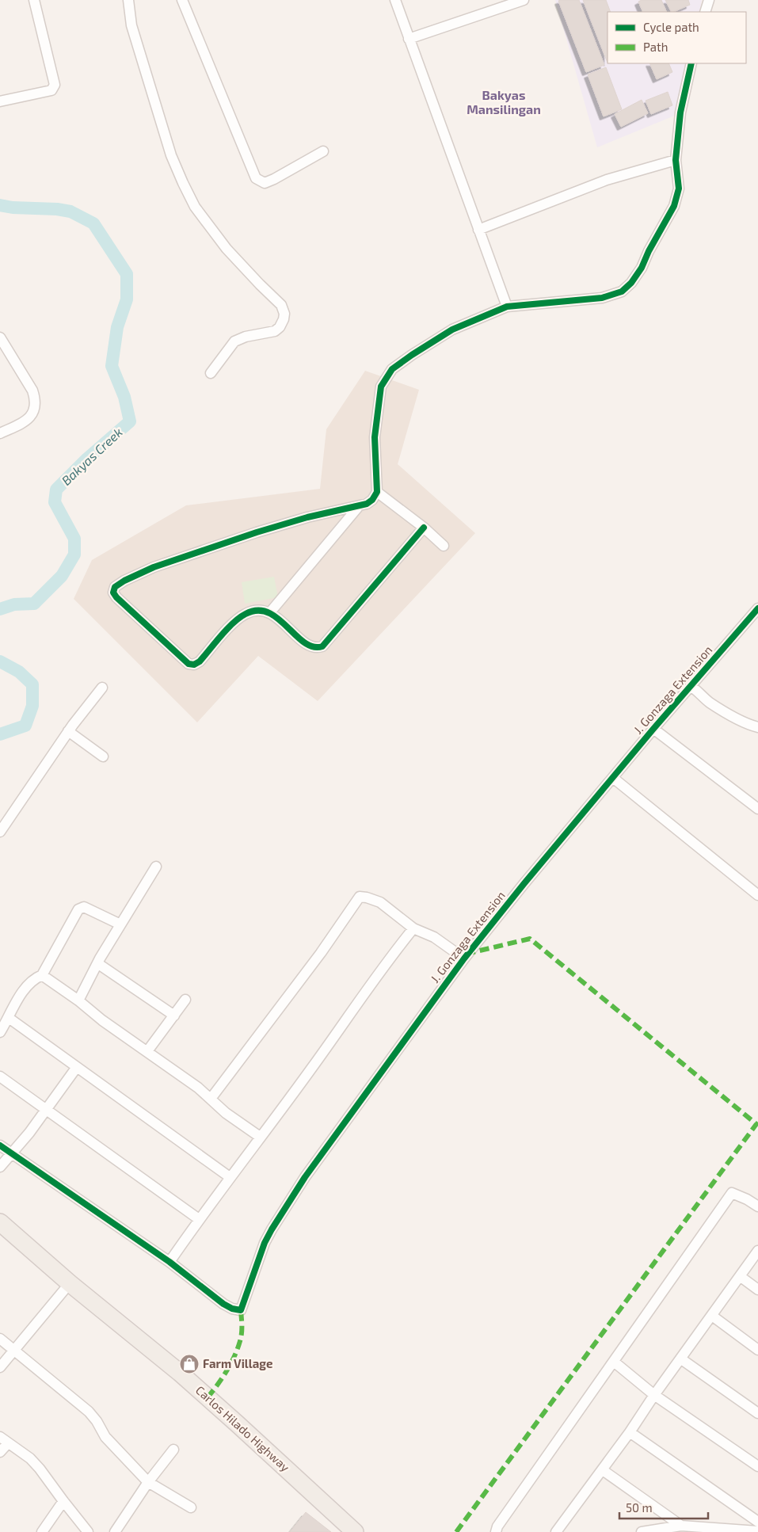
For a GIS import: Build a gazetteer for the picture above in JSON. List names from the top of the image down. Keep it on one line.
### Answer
{"streets":{"main road":["Carlos Hilado Highway"],"street":["J. Gonzaga Extension"]},"districts":["Bakyas Mansilingan"],"water":["Bakyas Creek"],"places":{"shop":["Farm Village"]},"legend":["Cycle path","Path"],"scale_bar":"50 m"}
